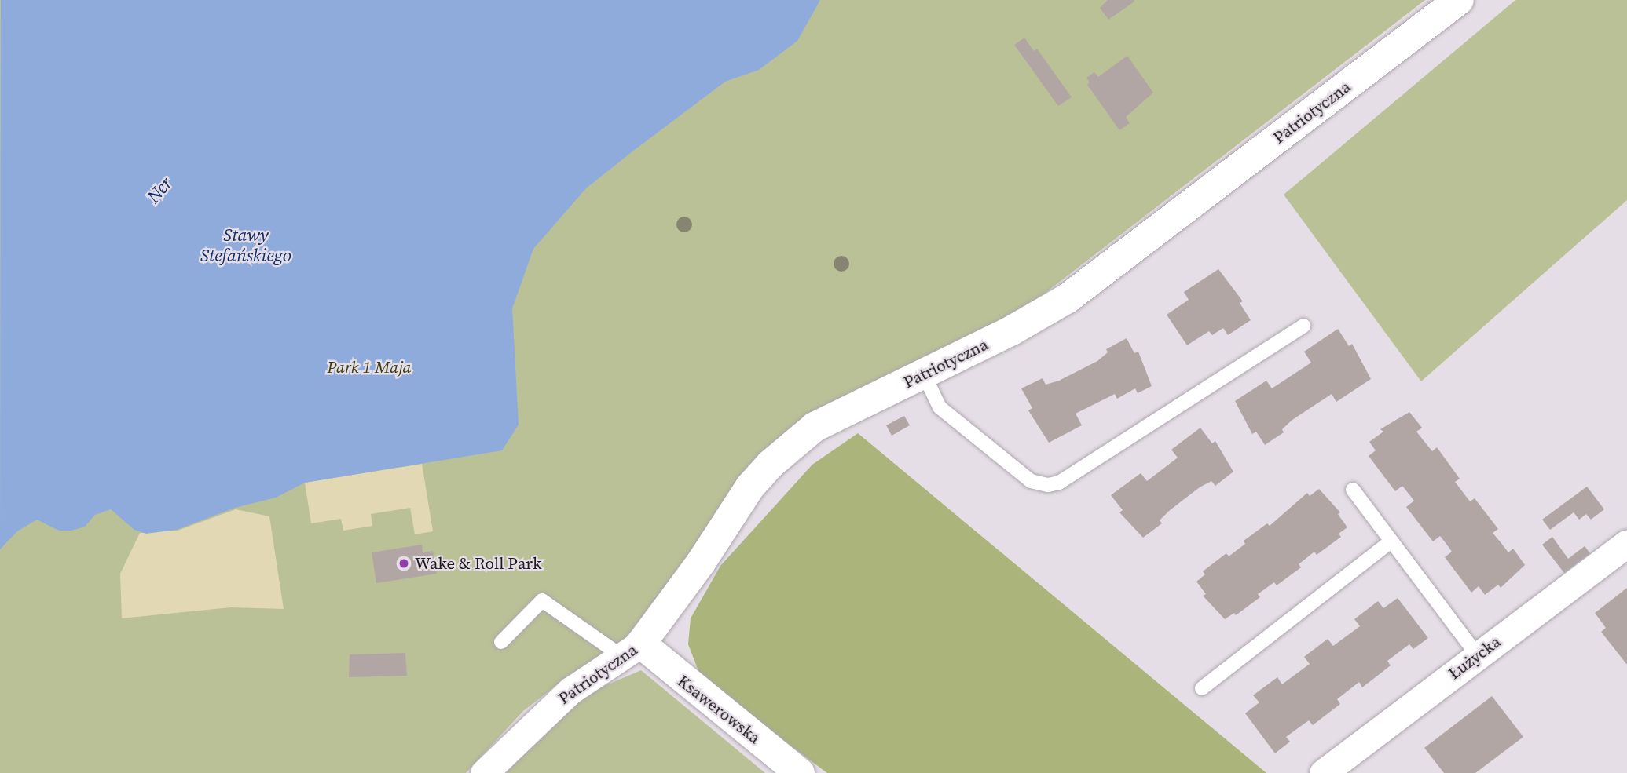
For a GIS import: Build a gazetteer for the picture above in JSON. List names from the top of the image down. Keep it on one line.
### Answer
{"streets":{"street":["Patriotyczna","Łużycka","Ksawerowska"]},"crossings":[["Patriotyczna","Ksawerowska"]],"water":["Ner","Stawy Stefańskiego"],"parks":["Park 1 Maja"],"places":["Wake & Roll Park"]}
